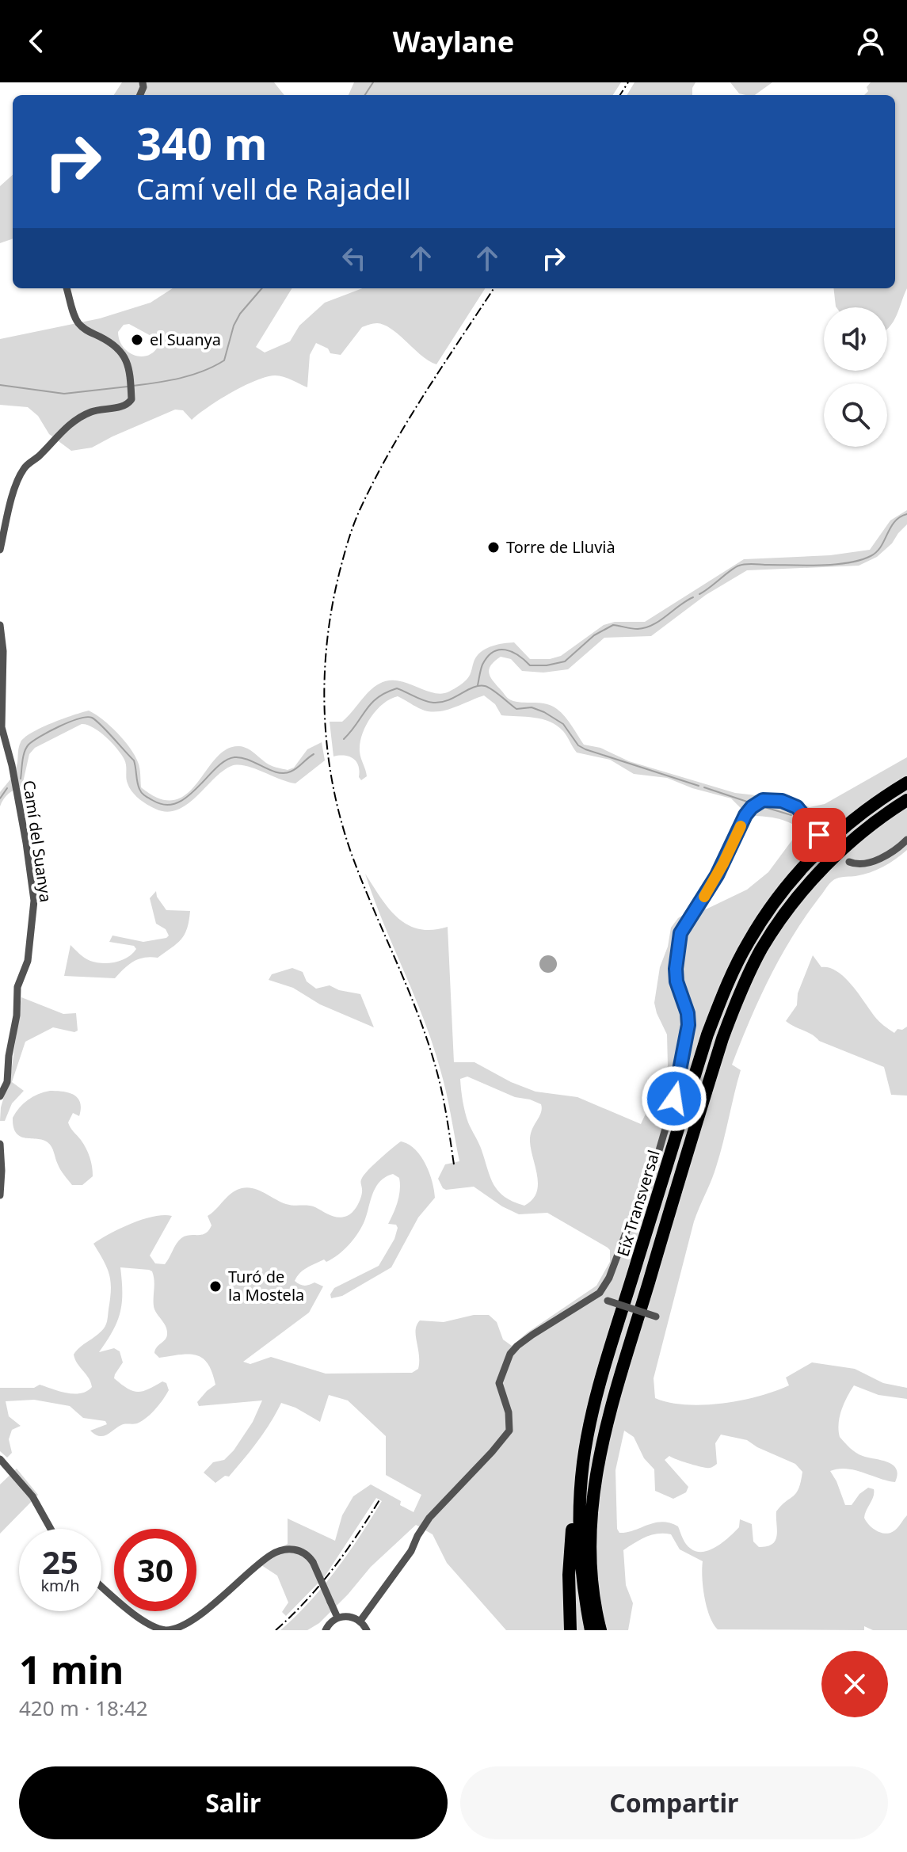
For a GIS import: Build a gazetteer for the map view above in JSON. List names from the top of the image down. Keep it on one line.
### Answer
{"streets":{"highway":["Eix Transversal"],"street":["Camí del Suanya"]},"places":["el Suanya","Torre de Lluvià","Turó de la Mostela"],"page":{"header":"Waylane","turn":["340 m","Camí vell de Rajadell"],"speed":"25 km/h","limit":"30","heading":["1 min","420 m · 18:42"],"buttons":["Salir","Compartir"]}}
